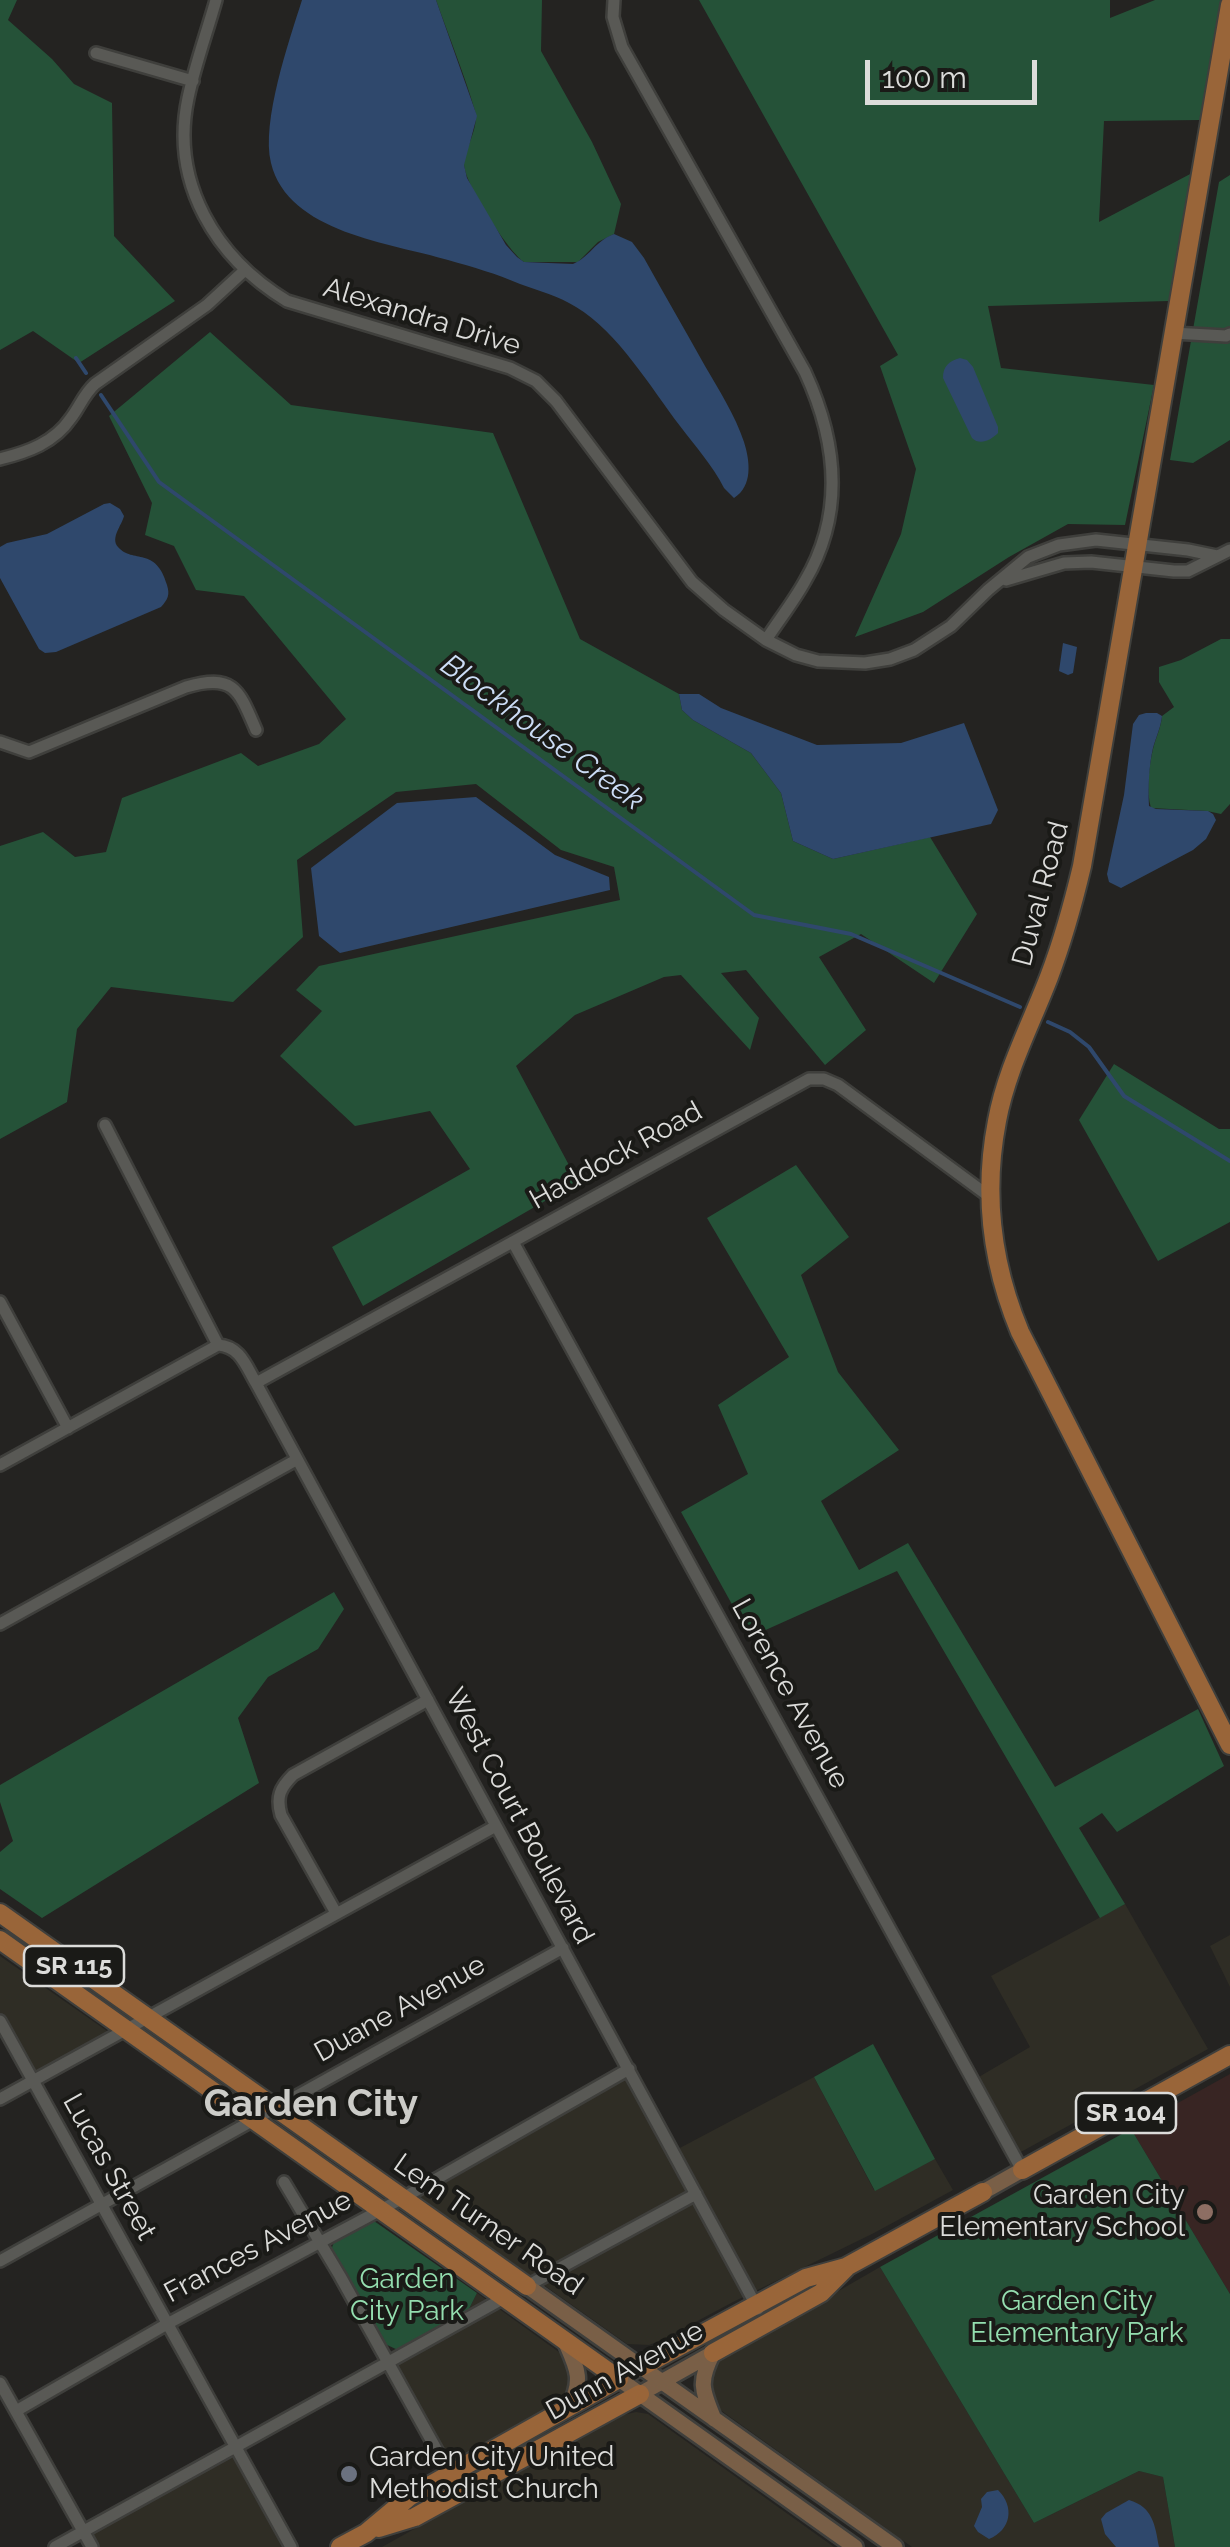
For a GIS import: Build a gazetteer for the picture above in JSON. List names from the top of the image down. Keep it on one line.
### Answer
{"streets":{"main road":["Duval Road","SR 115","SR 104","Lem Turner Road","Dunn Avenue"],"street":["Alexandra Drive","Haddock Road","Lorence Avenue","West Court Boulevard","Duane Avenue","Lucas Street","Frances Avenue"]},"crossings":[["Alexandra Drive","Duval Road"],["Duval Road","Haddock Road"],["Haddock Road","Lorence Avenue"],["Haddock Road","West Court Boulevard"],["Lorence Avenue","Dunn Avenue"],["West Court Boulevard","Duane Avenue"],["West Court Boulevard","Frances Avenue"],["West Court Boulevard","Dunn Avenue"],["Duane Avenue","Lucas Street"],["Duane Avenue","Lem Turner Road"],["Lucas Street","Frances Avenue"],["Lem Turner Road","Frances Avenue"],["Lem Turner Road","Dunn Avenue"]],"districts":["Garden City"],"water":["Blockhouse Creek"],"parks":["Garden City Park","Garden City Elementary Park"],"places":["Garden City Elementary School","Garden City United Methodist Church"],"scale_bar":"100 m"}
